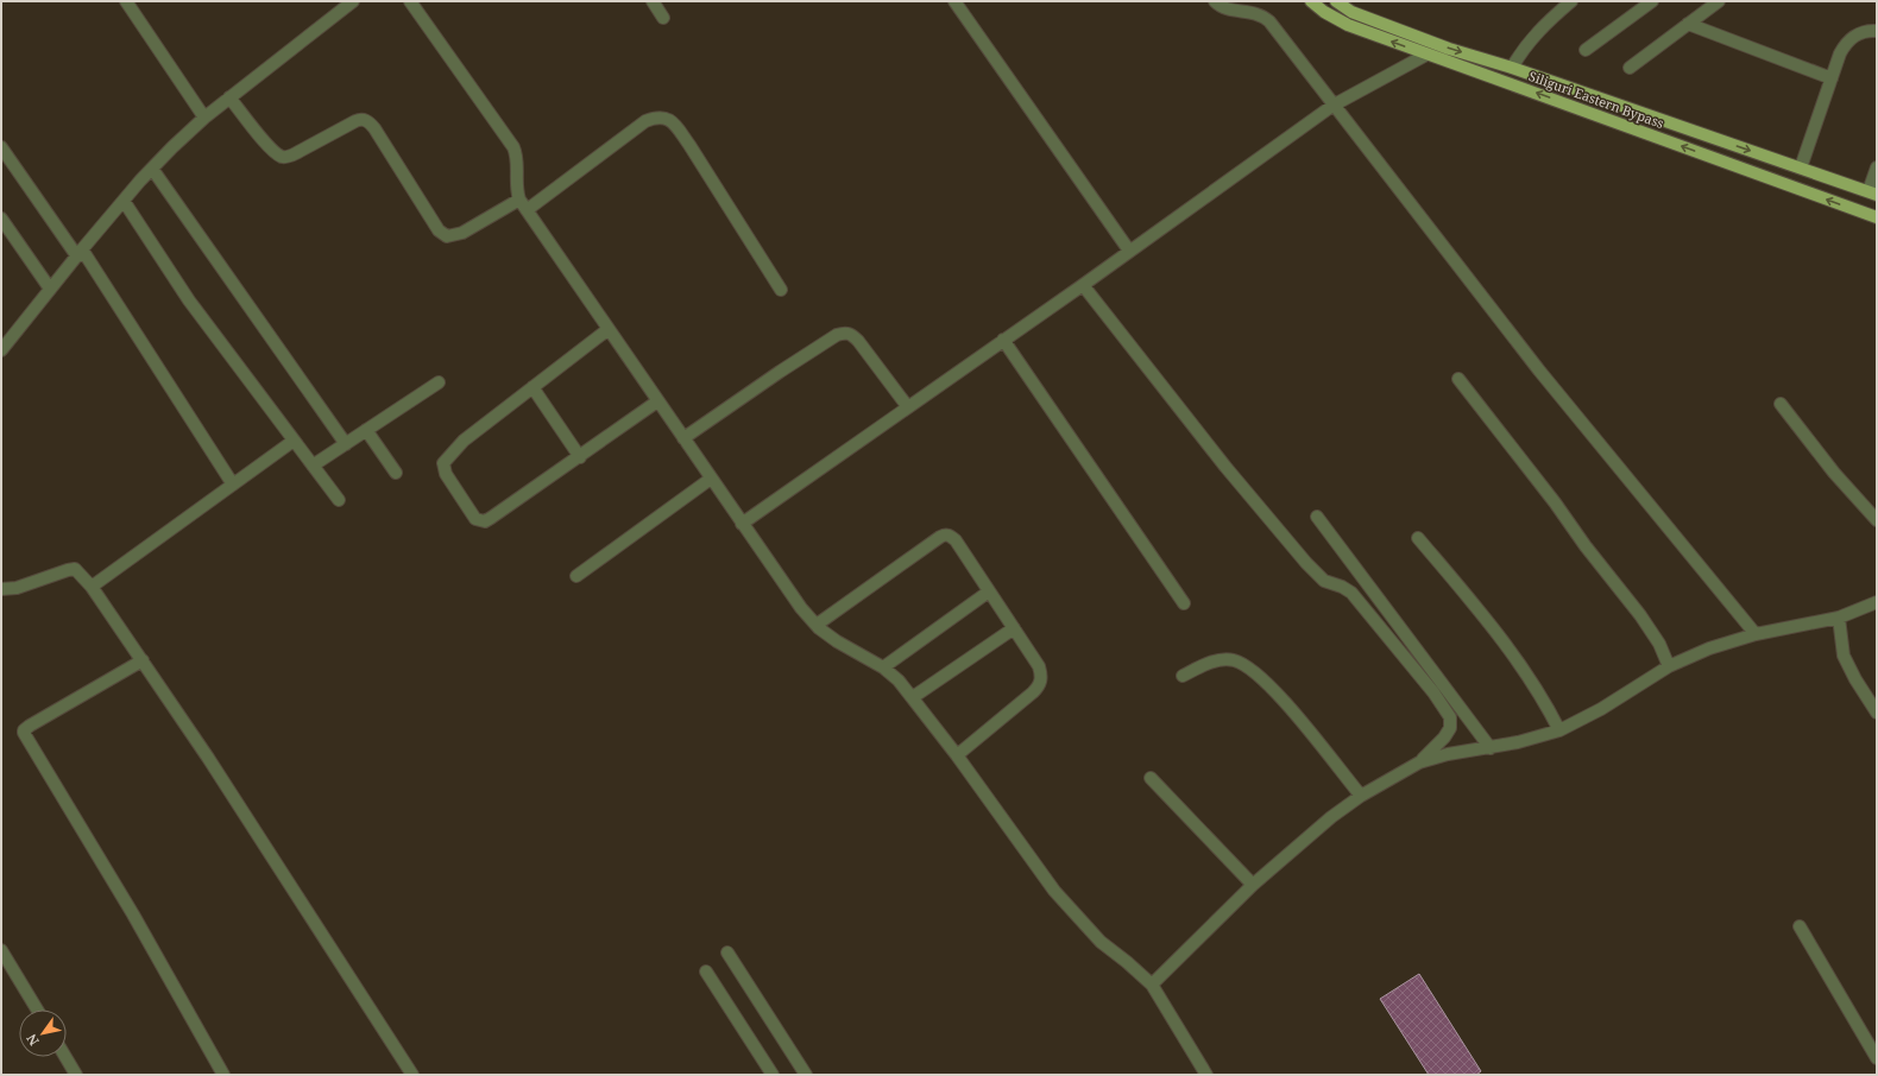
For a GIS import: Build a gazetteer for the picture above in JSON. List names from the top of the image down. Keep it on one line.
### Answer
{"streets":{"main road":["Siliguri Eastern Bypass"]},"north":"bottom left"}
